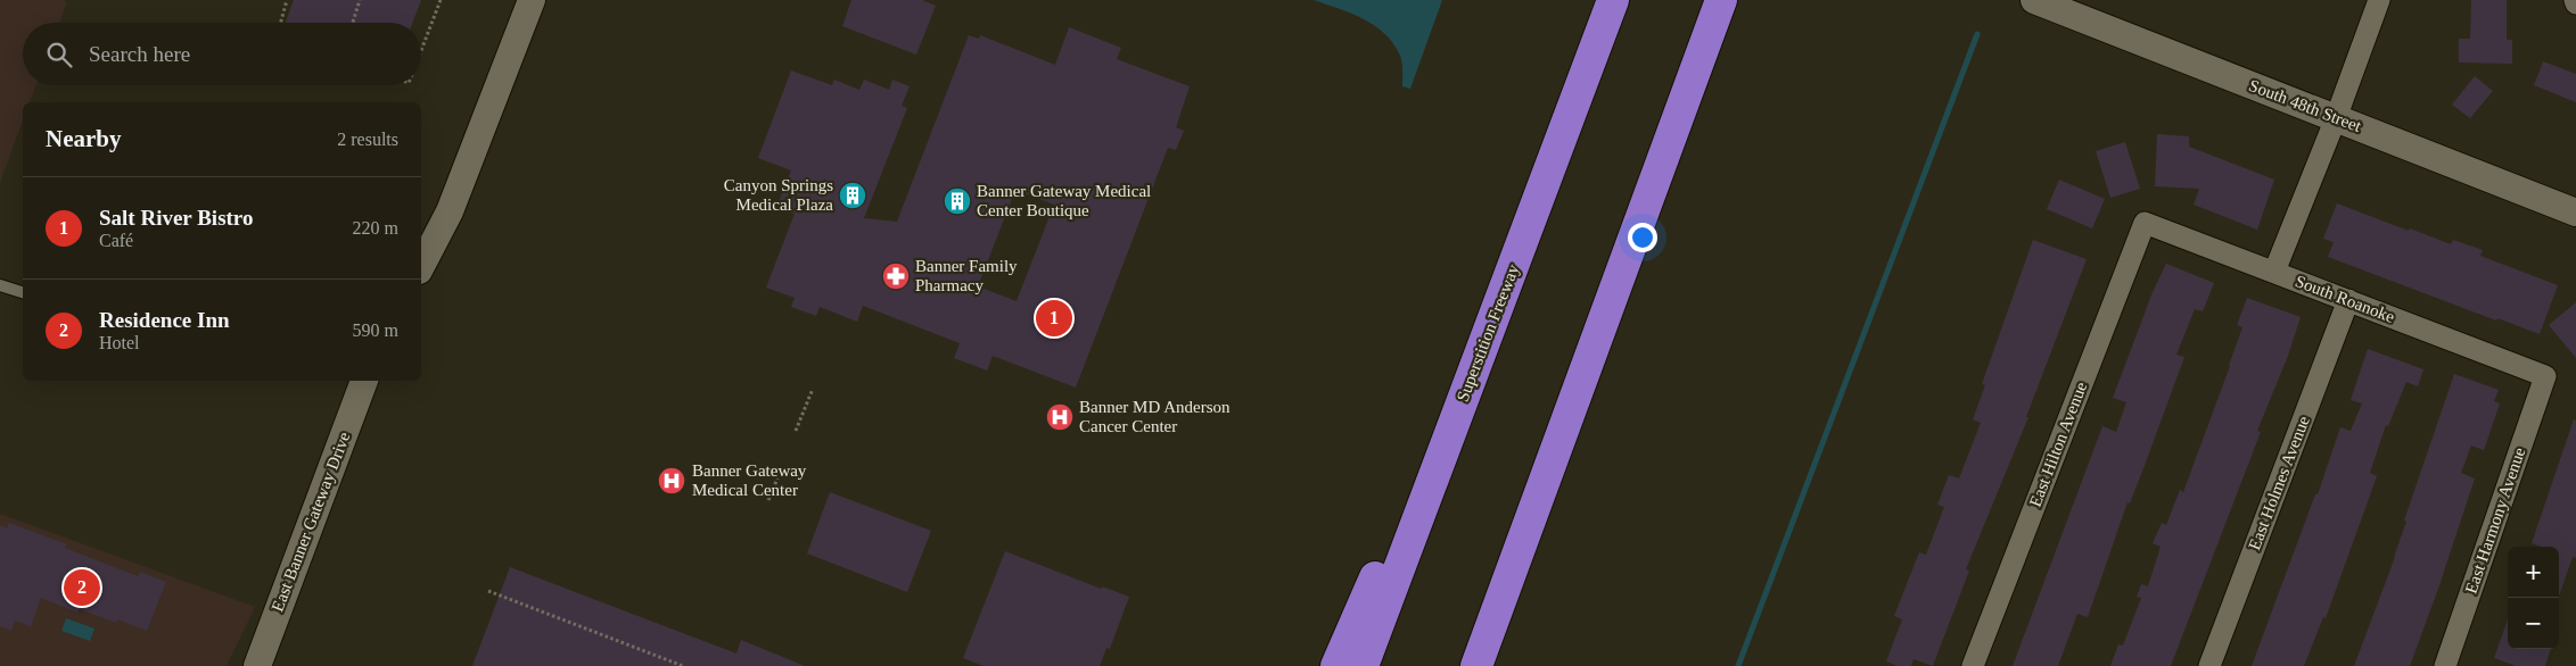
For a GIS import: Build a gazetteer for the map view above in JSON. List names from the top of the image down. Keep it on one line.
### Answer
{"streets":{"highway":["Superstition Freeway"],"street":["South 48th Street","South Roanoke","East Hilton Avenue","East Holmes Avenue","East Harmony Avenue","East Banner Gateway Drive"]},"crossings":[["South Roanoke","East Hilton Avenue"],["South Roanoke","East Holmes Avenue"],["South Roanoke","East Harmony Avenue"]],"places":{"building":["Canyon Springs Medical Plaza","Banner Gateway Medical Center Boutique"],"pharmacy":["Banner Family Pharmacy"],"hospital":["Banner MD Anderson Cancer Center","Banner Gateway Medical Center"]},"page":{"search":"Search here","heading":["Nearby","2 results"],"list":[{"mark":"1","name":"Salt River Bistro","note":"Café","value":"220 m"},{"mark":"2","name":"Residence Inn","note":"Hotel","value":"590 m"}],"pins":["1","2"],"map_buttons":["+","−"]}}
